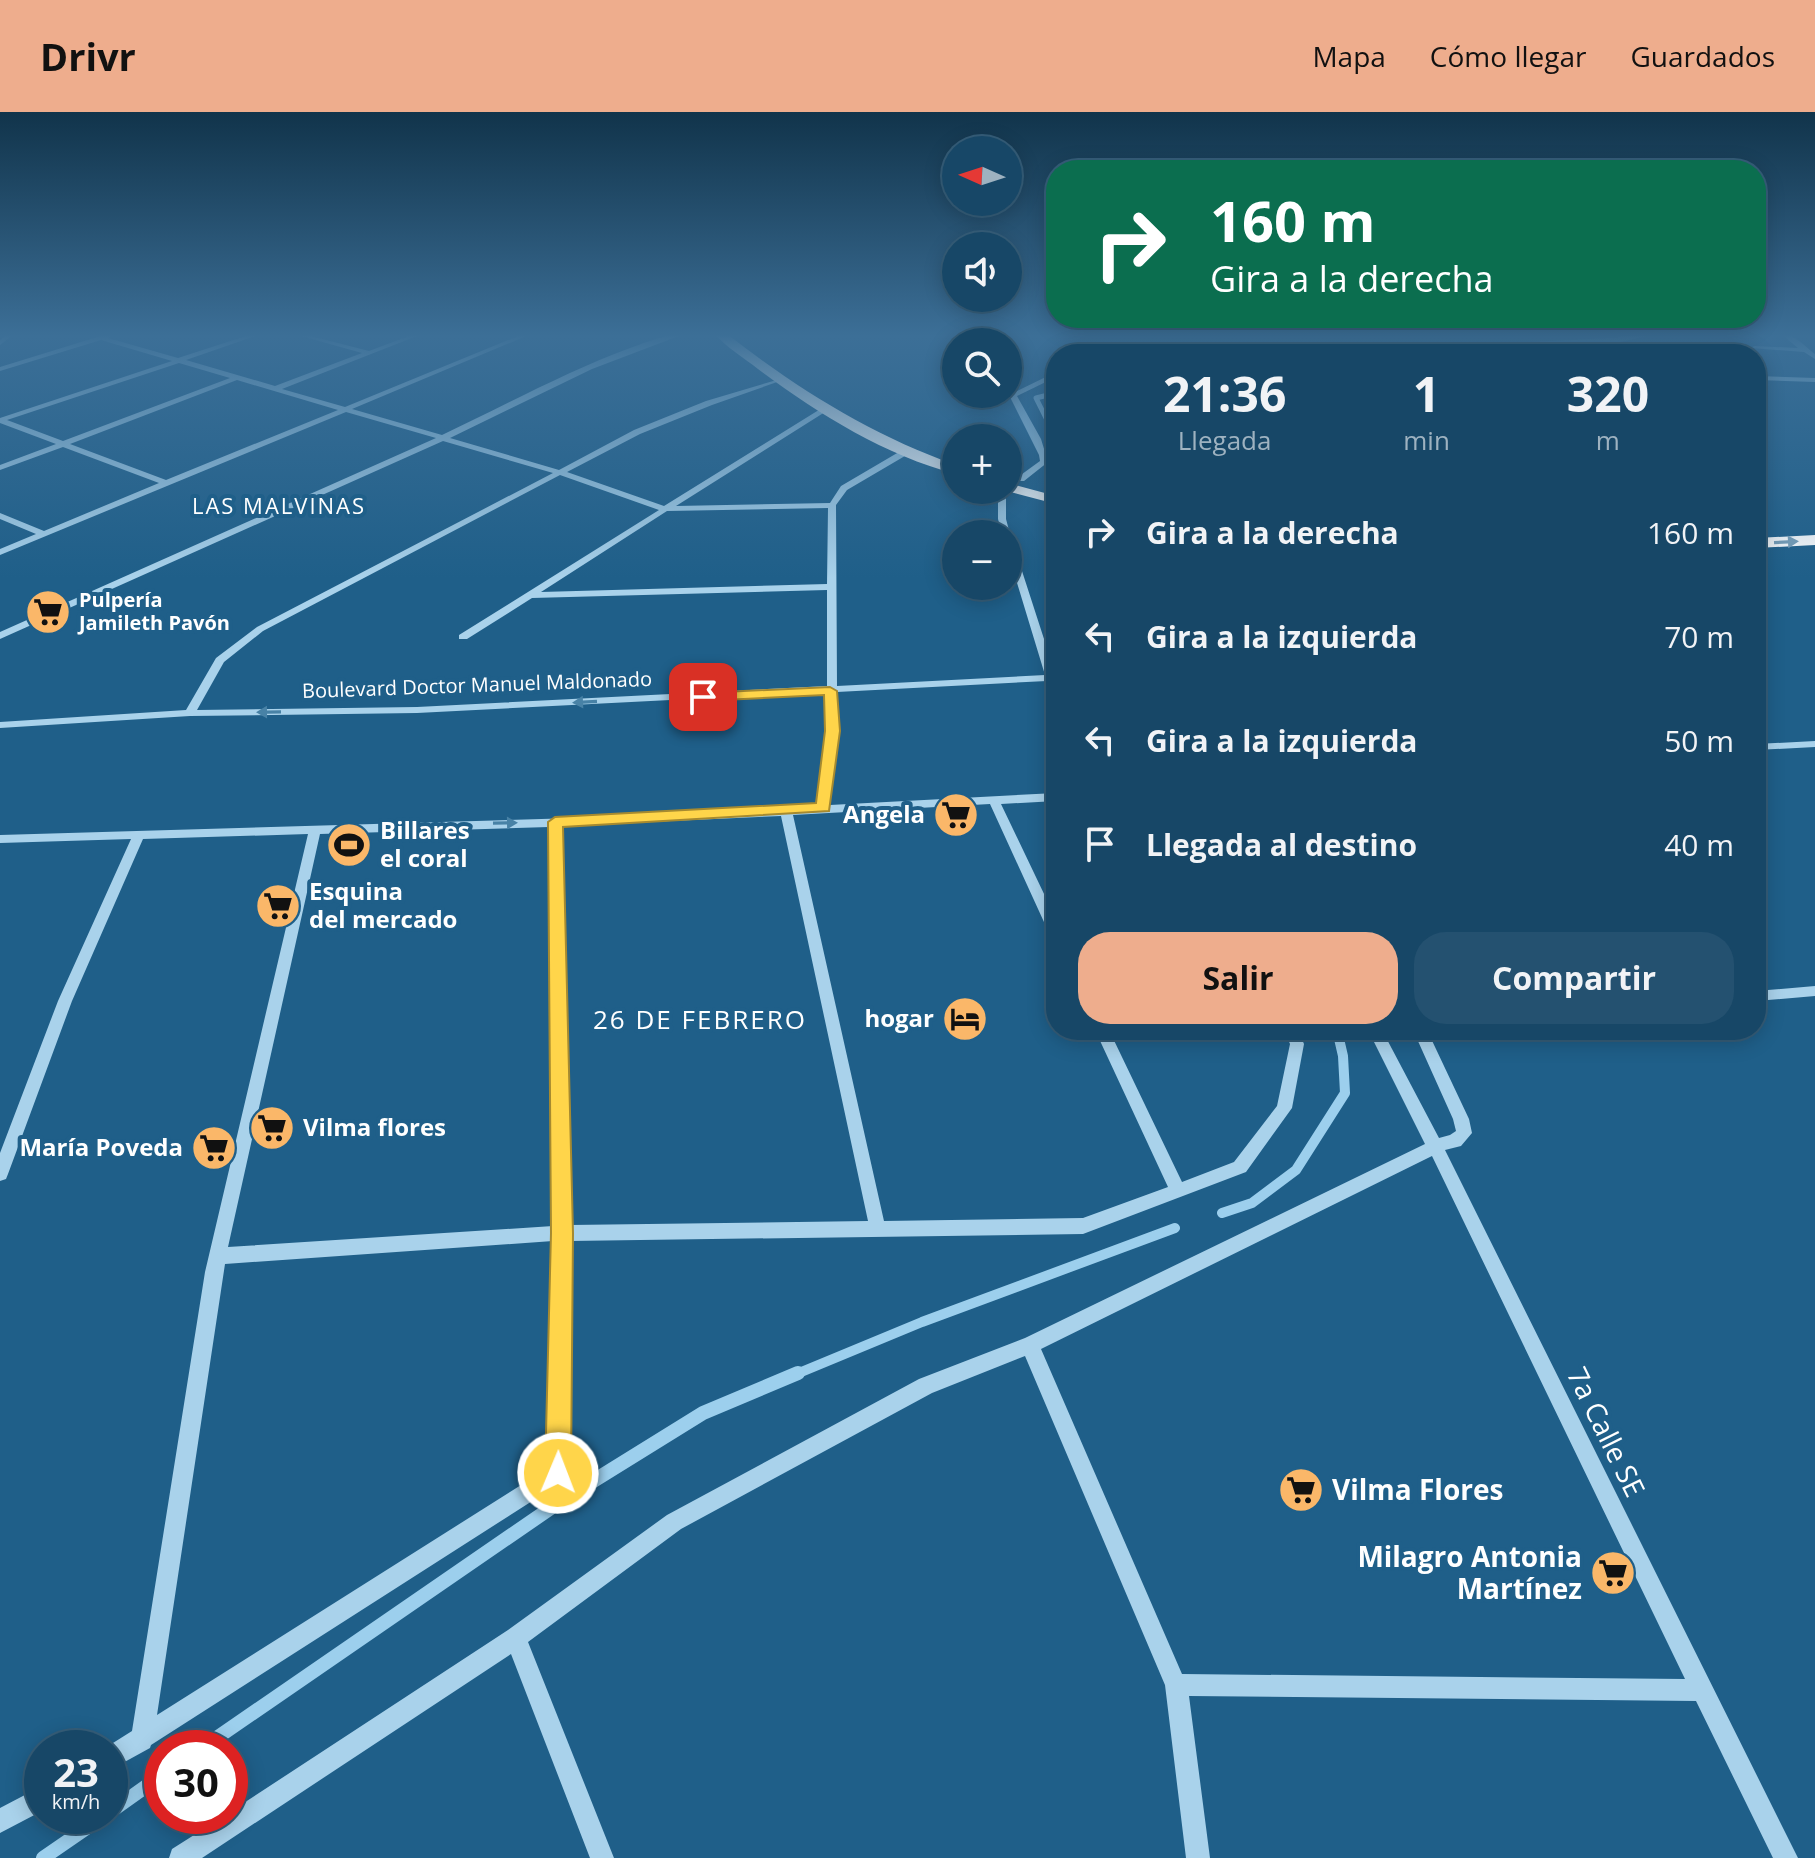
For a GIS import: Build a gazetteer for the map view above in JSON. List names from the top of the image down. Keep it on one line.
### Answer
{"streets":{"street":["Boulevard Doctor Manuel Maldonado","7a Calle SE"]},"districts":["LAS MALVINAS","26 DE FEBRERO"],"places":{"supermarket":["Pulpería Jamileth Pavón","Angela","Esquina del mercado","Vilma flores","María Poveda","Vilma Flores","Milagro Antonia Martínez"],"sports":["Billares el coral"],"hotel":["hogar"]},"north":"left","page":{"header":"Drivr","nav":["Mapa","Cómo llegar","Guardados"],"map_buttons":["+","−"],"turn":["160 m","Gira a la derecha"],"eta":["21:36","Llegada","1","min","320","m"],"list":[{"name":"Gira a la derecha","value":"160 m"},{"name":"Gira a la izquierda","value":"70 m"},{"name":"Gira a la izquierda","value":"50 m"},{"name":"Llegada al destino","value":"40 m"}],"buttons":["Salir","Compartir"],"speed":"23 km/h","limit":"30"}}
